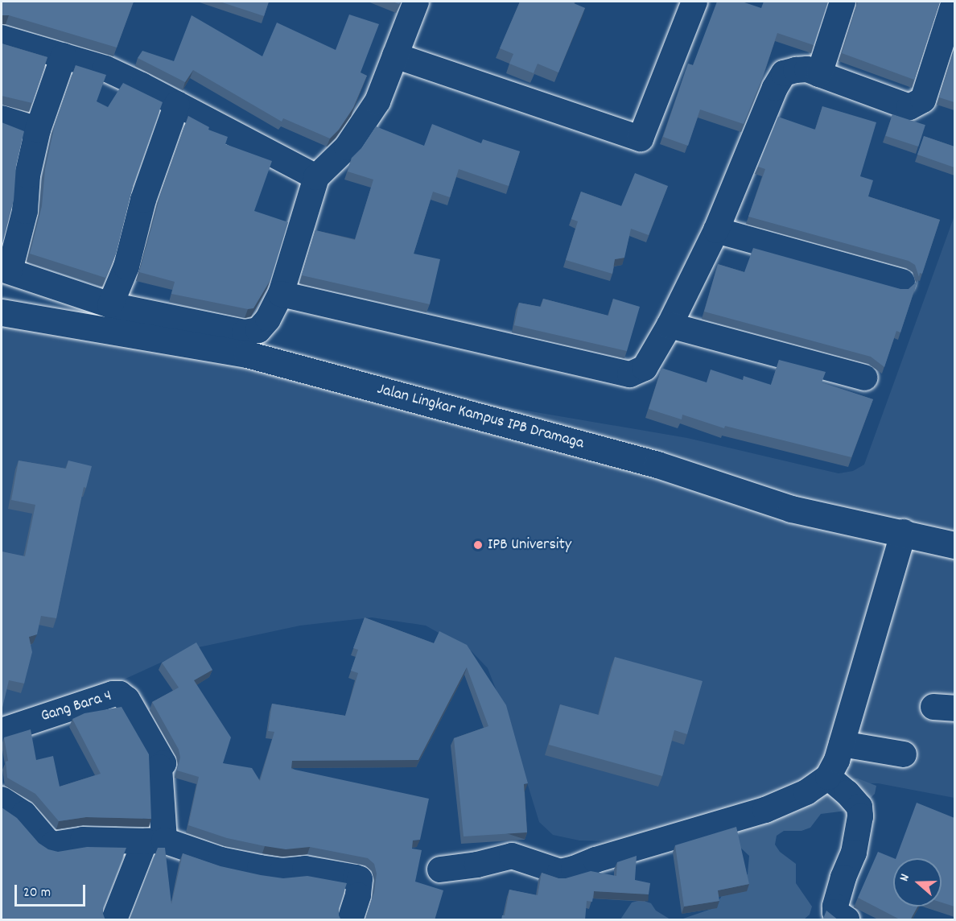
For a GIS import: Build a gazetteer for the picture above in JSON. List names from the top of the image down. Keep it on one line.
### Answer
{"streets":{"street":["Jalan Lingkar Kampus IPB Dramaga","Gang Bara 4"]},"places":["IPB University"],"scale_bar":"20 m","north":"left"}
